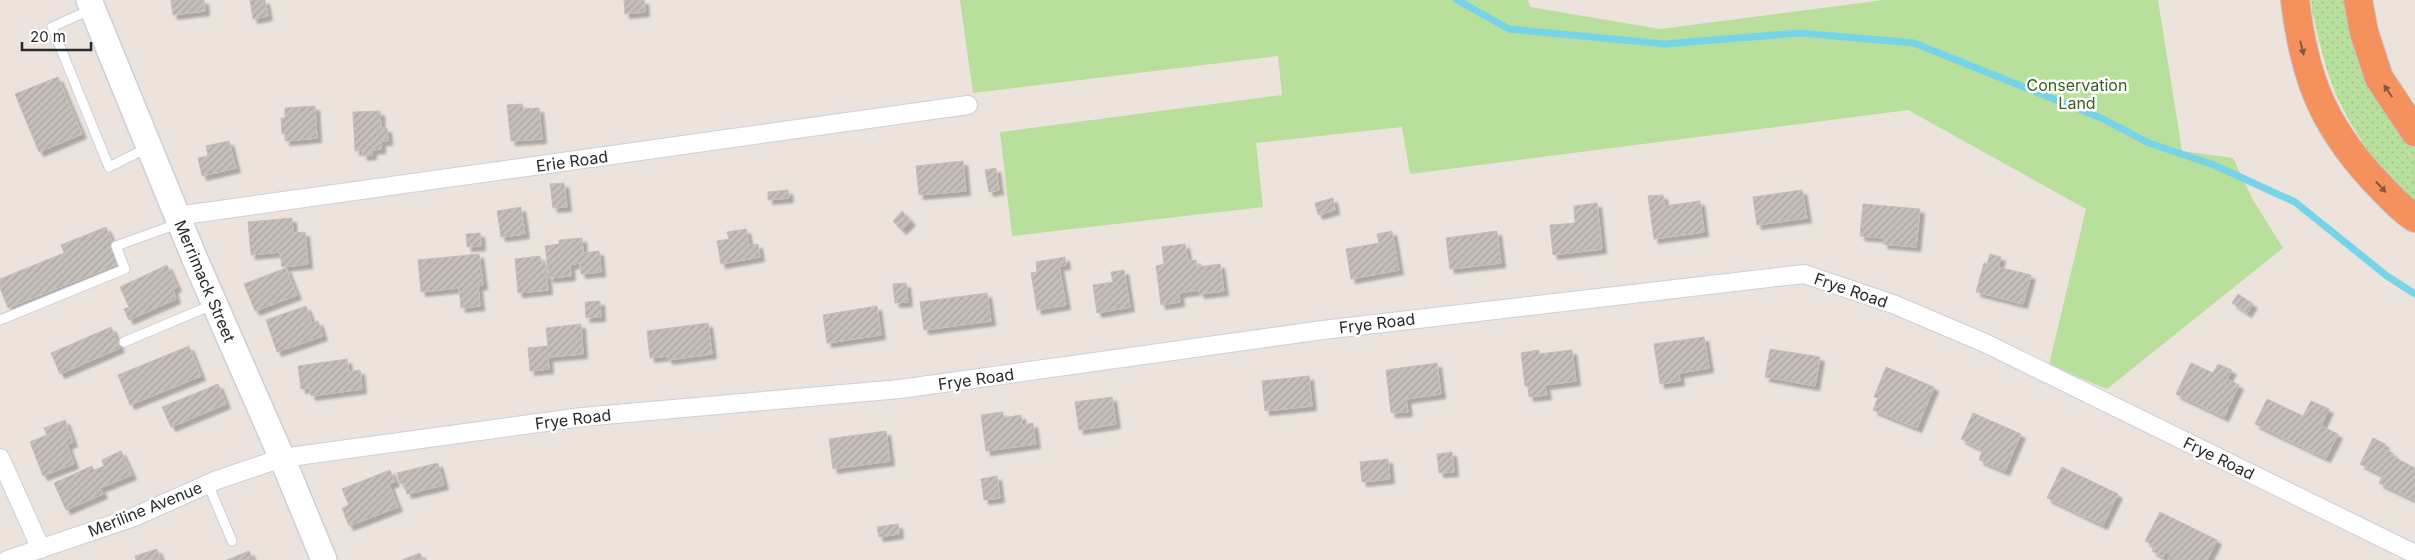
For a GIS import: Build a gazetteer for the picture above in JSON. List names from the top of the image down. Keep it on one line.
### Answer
{"streets":{"main road":["Merrimack Street"],"street":["Erie Road","Frye Road","Meriline Avenue"]},"crossings":[["Erie Road","Merrimack Street"],["Merrimack Street","Frye Road"],["Merrimack Street","Meriline Avenue"],["Frye Road","Meriline Avenue"]],"parks":["Conservation Land"],"scale_bar":"20 m"}
